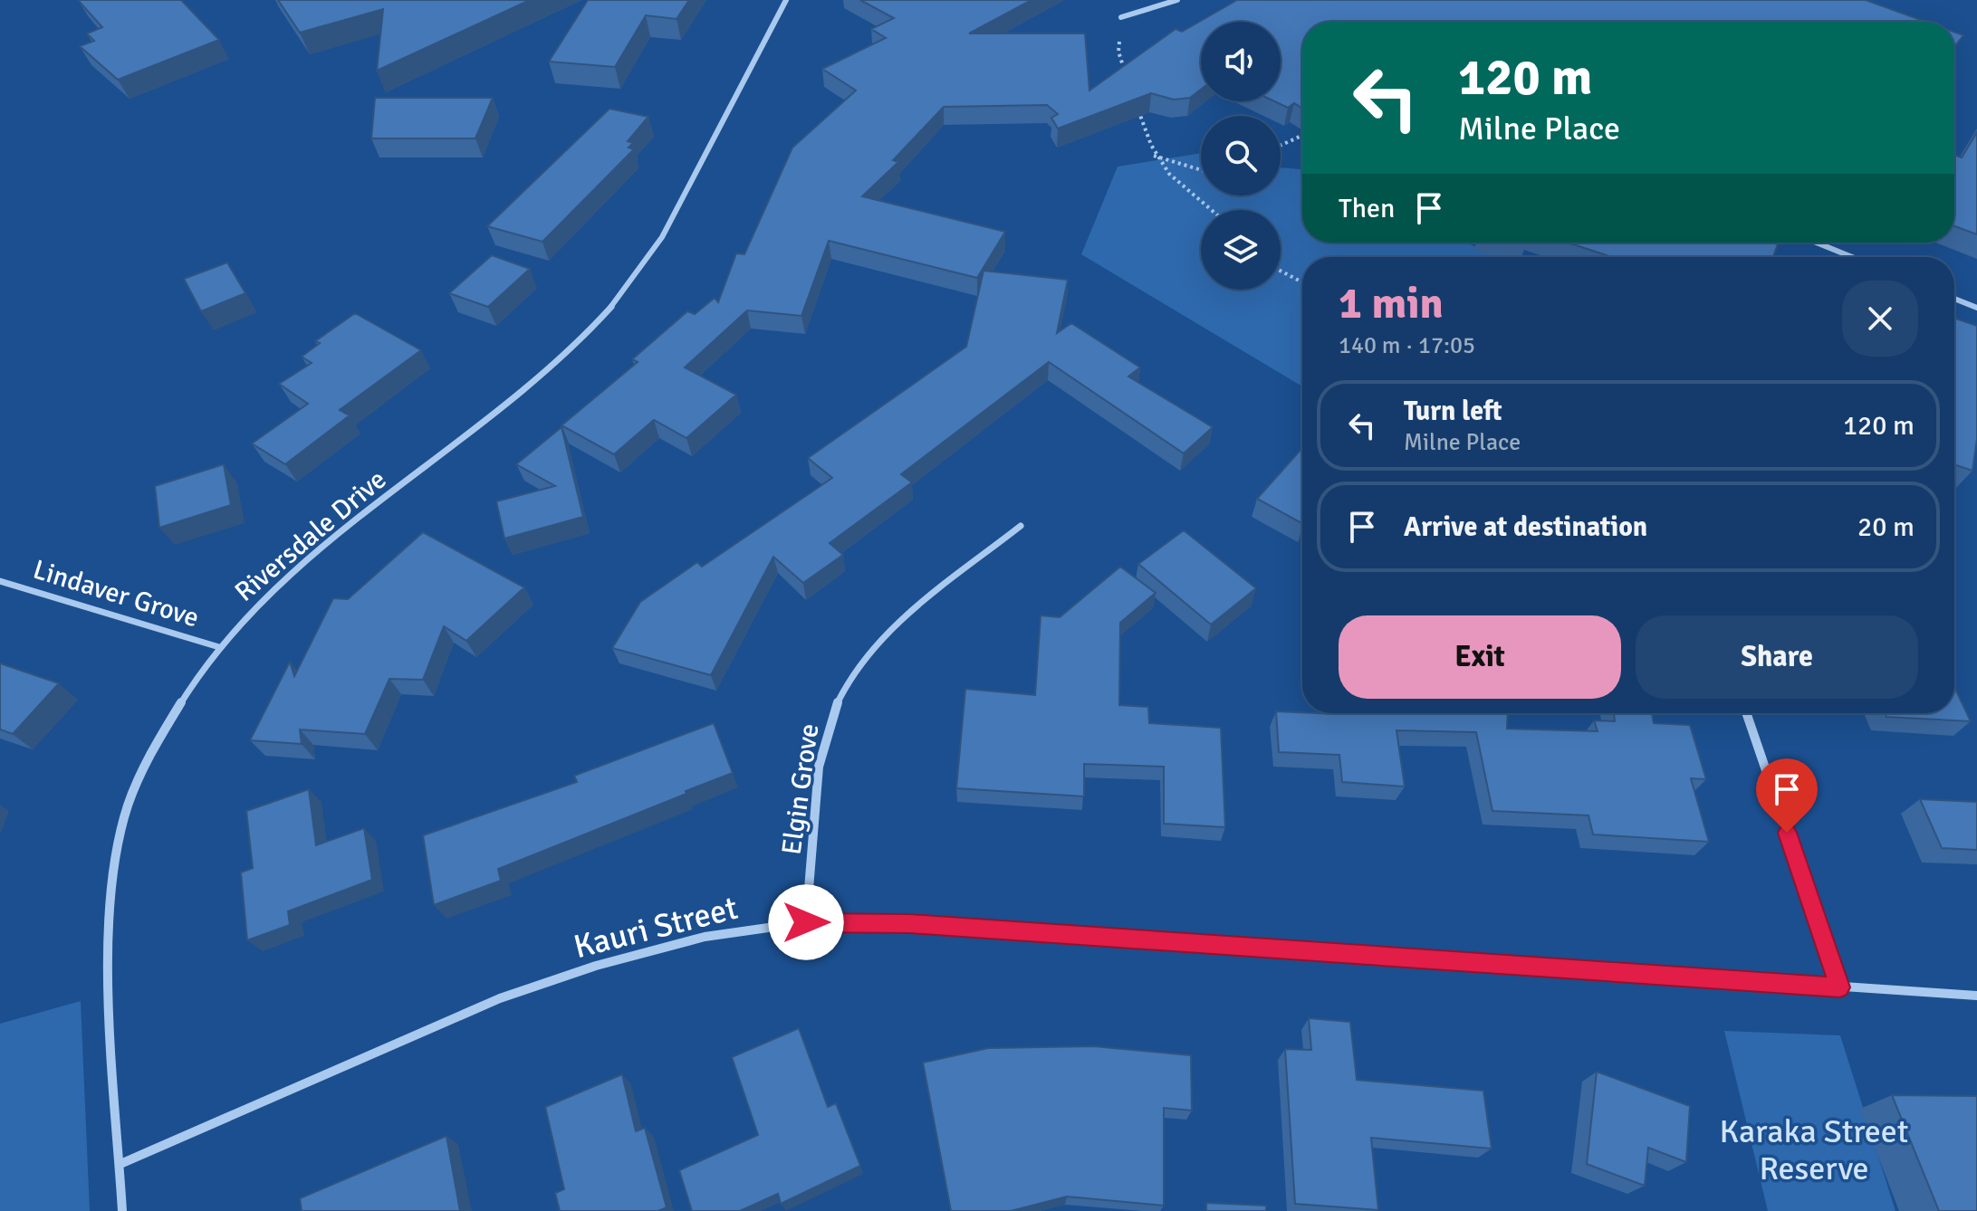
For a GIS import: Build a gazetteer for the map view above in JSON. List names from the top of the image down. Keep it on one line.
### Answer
{"streets":{"street":["Riversdale Drive","Lindaver Grove","Elgin Grove","Kauri Street"]},"crossings":[["Riversdale Drive","Lindaver Grove"],["Riversdale Drive","Kauri Street"],["Elgin Grove","Kauri Street"]],"parks":["Karaka Street Reserve"],"page":{"turn":["120 m","Milne Place"],"then":"Then","heading":["1 min","140 m · 17:05"],"list":[{"name":"Turn left","note":"Milne Place","value":"120 m"},{"name":"Arrive at destination","value":"20 m"}],"buttons":["Exit","Share"]}}
